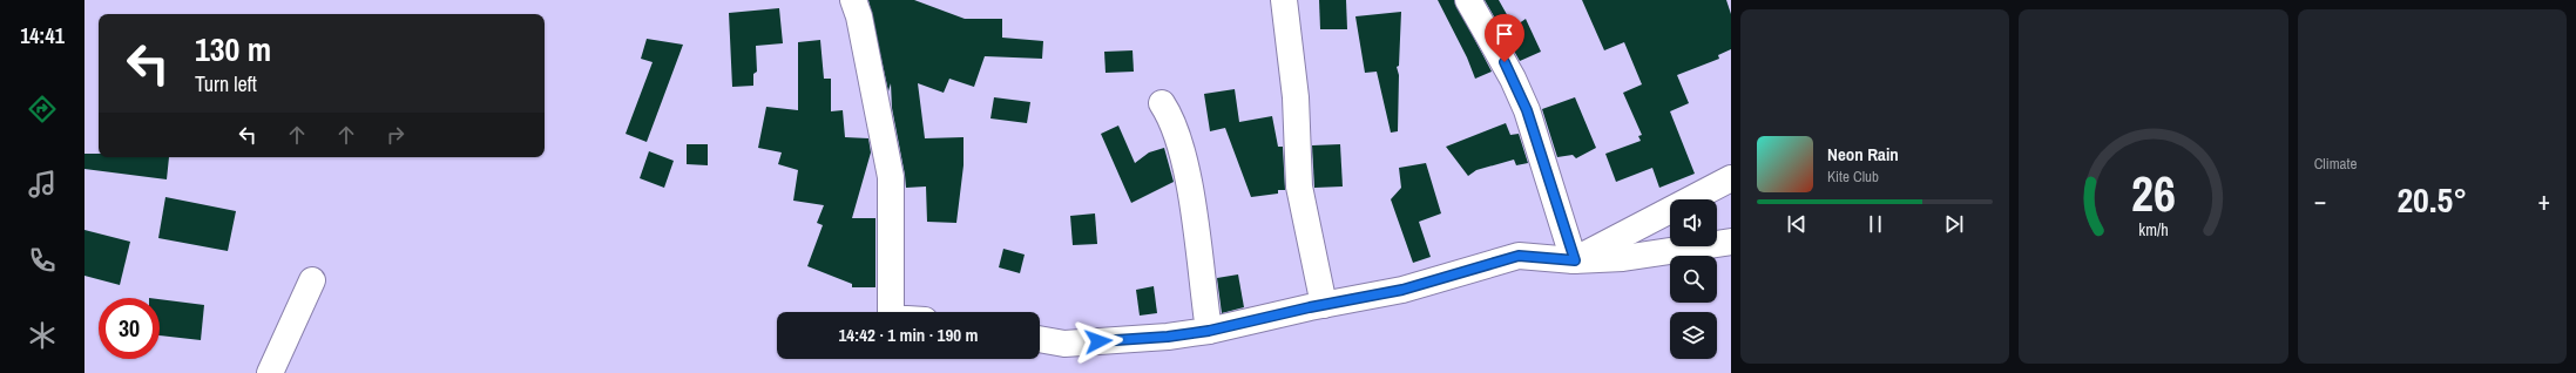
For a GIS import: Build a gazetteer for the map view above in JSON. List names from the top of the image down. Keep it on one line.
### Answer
{"page":{"tabs":"14:41","tile":"Climate","turn":["130 m","Turn left"],"song":["Neon Rain","Kite Club"],"heat":["−","20.5°","+"],"limit":"30","trip":"14:42 · 1 min · 190 m","gauge":["26","km/h"]}}
